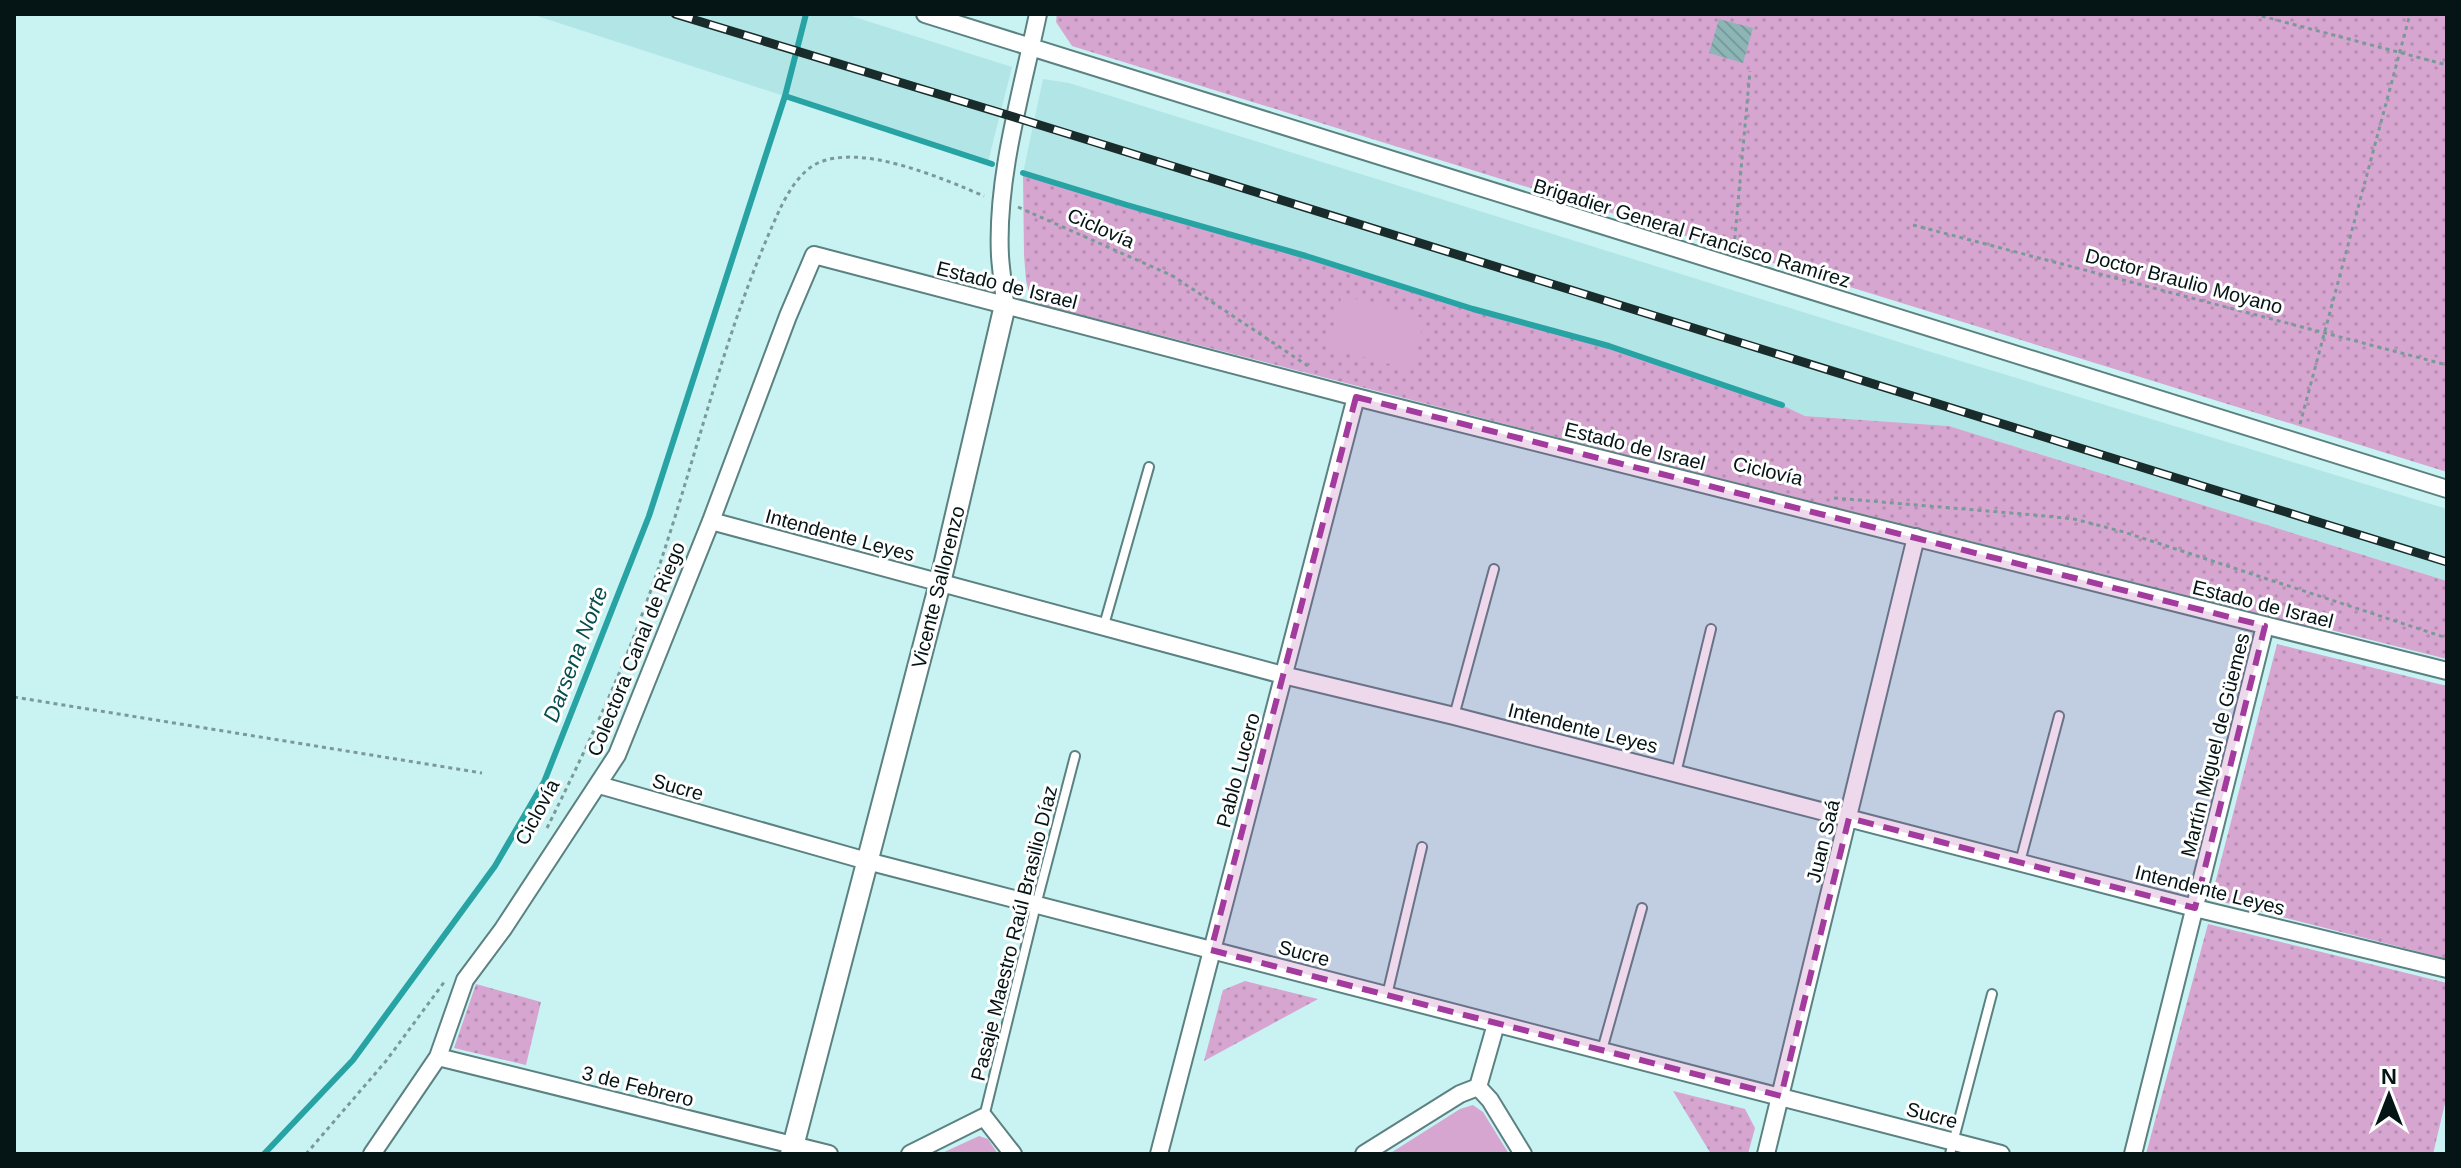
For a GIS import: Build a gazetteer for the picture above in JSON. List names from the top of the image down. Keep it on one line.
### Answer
{"streets":{"street":["Brigadier General Francisco Ramírez","Estado de Israel","Intendente Leyes","Vicente Sallorenzo","Colectora Canal de Riego","Martín Miguel de Güemes","Pablo Lucero","Sucre","Juan Saá","3 de Febrero"],"lane":["Pasaje Maestro Raúl Brasilio Díaz"],"path":["Ciclovía","Doctor Braulio Moyano"]},"crossings":[["Ciclovía","Vicente Sallorenzo"],["Brigadier General Francisco Ramírez","Vicente Sallorenzo"],["Estado de Israel","Vicente Sallorenzo"],["Estado de Israel","Colectora Canal de Riego"],["Estado de Israel","Martín Miguel de Güemes"],["Estado de Israel","Pablo Lucero"],["Estado de Israel","Juan Saá"],["Intendente Leyes","Vicente Sallorenzo"],["Intendente Leyes","Colectora Canal de Riego"],["Intendente Leyes","Martín Miguel de Güemes"],["Intendente Leyes","Pablo Lucero"],["Intendente Leyes","Juan Saá"],["Vicente Sallorenzo","Sucre"],["Vicente Sallorenzo","3 de Febrero"],["Colectora Canal de Riego","Sucre"],["Colectora Canal de Riego","3 de Febrero"],["Pablo Lucero","Sucre"],["Sucre","Juan Saá"],["Sucre","Pasaje Maestro Raúl Brasilio Díaz"]],"water":["Darsena Norte"],"north":"top"}
